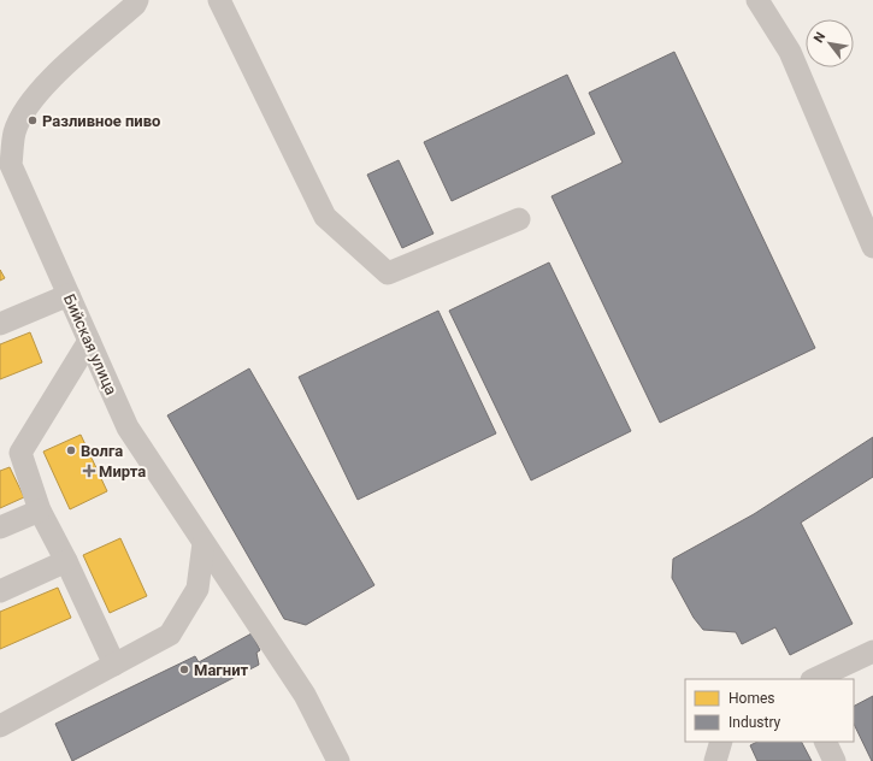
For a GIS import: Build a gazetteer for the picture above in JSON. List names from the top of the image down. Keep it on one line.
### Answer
{"streets":{"street":["Бийская улица"]},"places":{"other":["Разливное пиво","Волга","Магнит"],"health":["Мирта"]},"legend":["Homes","Industry"],"north":"top left"}
